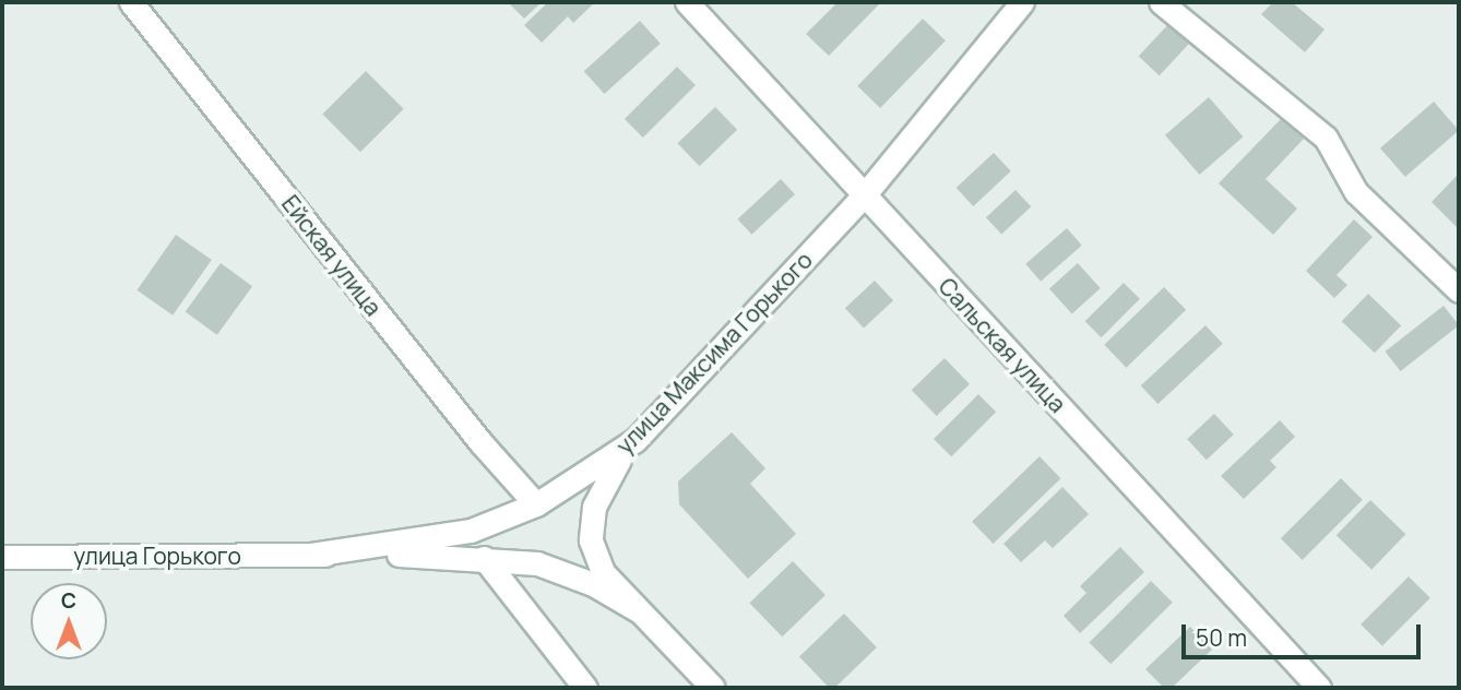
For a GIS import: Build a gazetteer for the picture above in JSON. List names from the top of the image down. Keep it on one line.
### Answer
{"streets":{"street":["Ейская улица","Сальская улица","улица Максима Горького","улица Горького"]},"crossings":[["Ейская улица","улица Максима Горького"],["Сальская улица","улица Максима Горького"],["улица Максима Горького","улица Горького"]],"scale_bar":"50 m","north":"top"}
